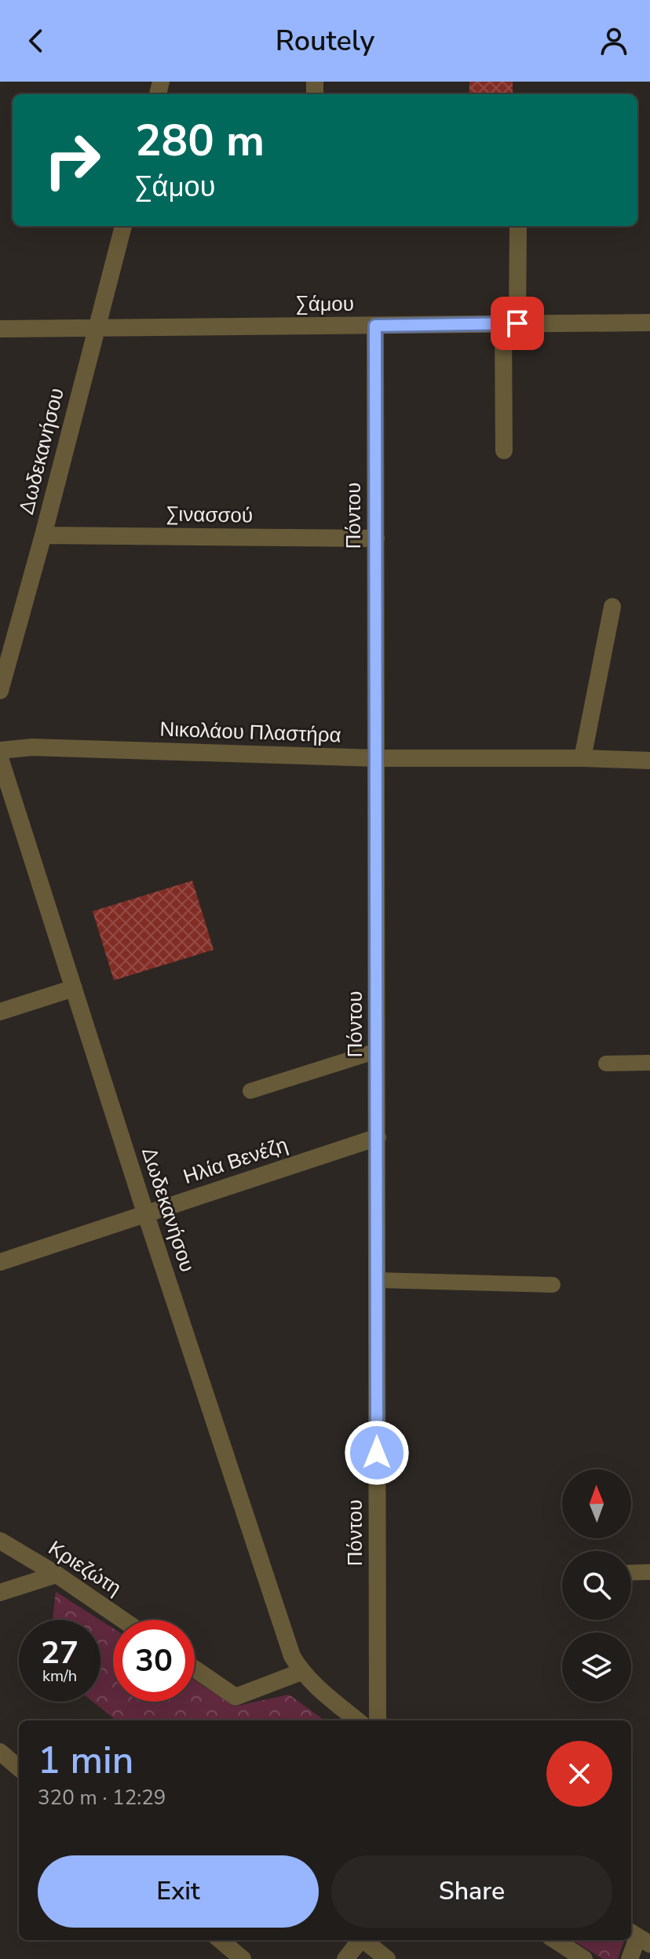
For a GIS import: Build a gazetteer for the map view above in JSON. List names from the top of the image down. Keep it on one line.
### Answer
{"streets":{"street":["Σάμου","Δωδεκανήσου","Σινασσού","Πόντου","Νικολάου Πλαστήρα","Ηλία Βενέζη","Κριεζώτη"]},"crossings":[["Σάμου","Δωδεκανήσου"],["Σάμου","Πόντου"],["Δωδεκανήσου","Σινασσού"],["Δωδεκανήσου","Ηλία Βενέζη"],["Σινασσού","Πόντου"],["Πόντου","Νικολάου Πλαστήρα"],["Πόντου","Ηλία Βενέζη"]],"north":"top","page":{"header":"Routely","turn":["280 m","Σάμου"],"speed":"27 km/h","limit":"30","heading":["1 min","320 m · 12:29"],"buttons":["Exit","Share"]}}
